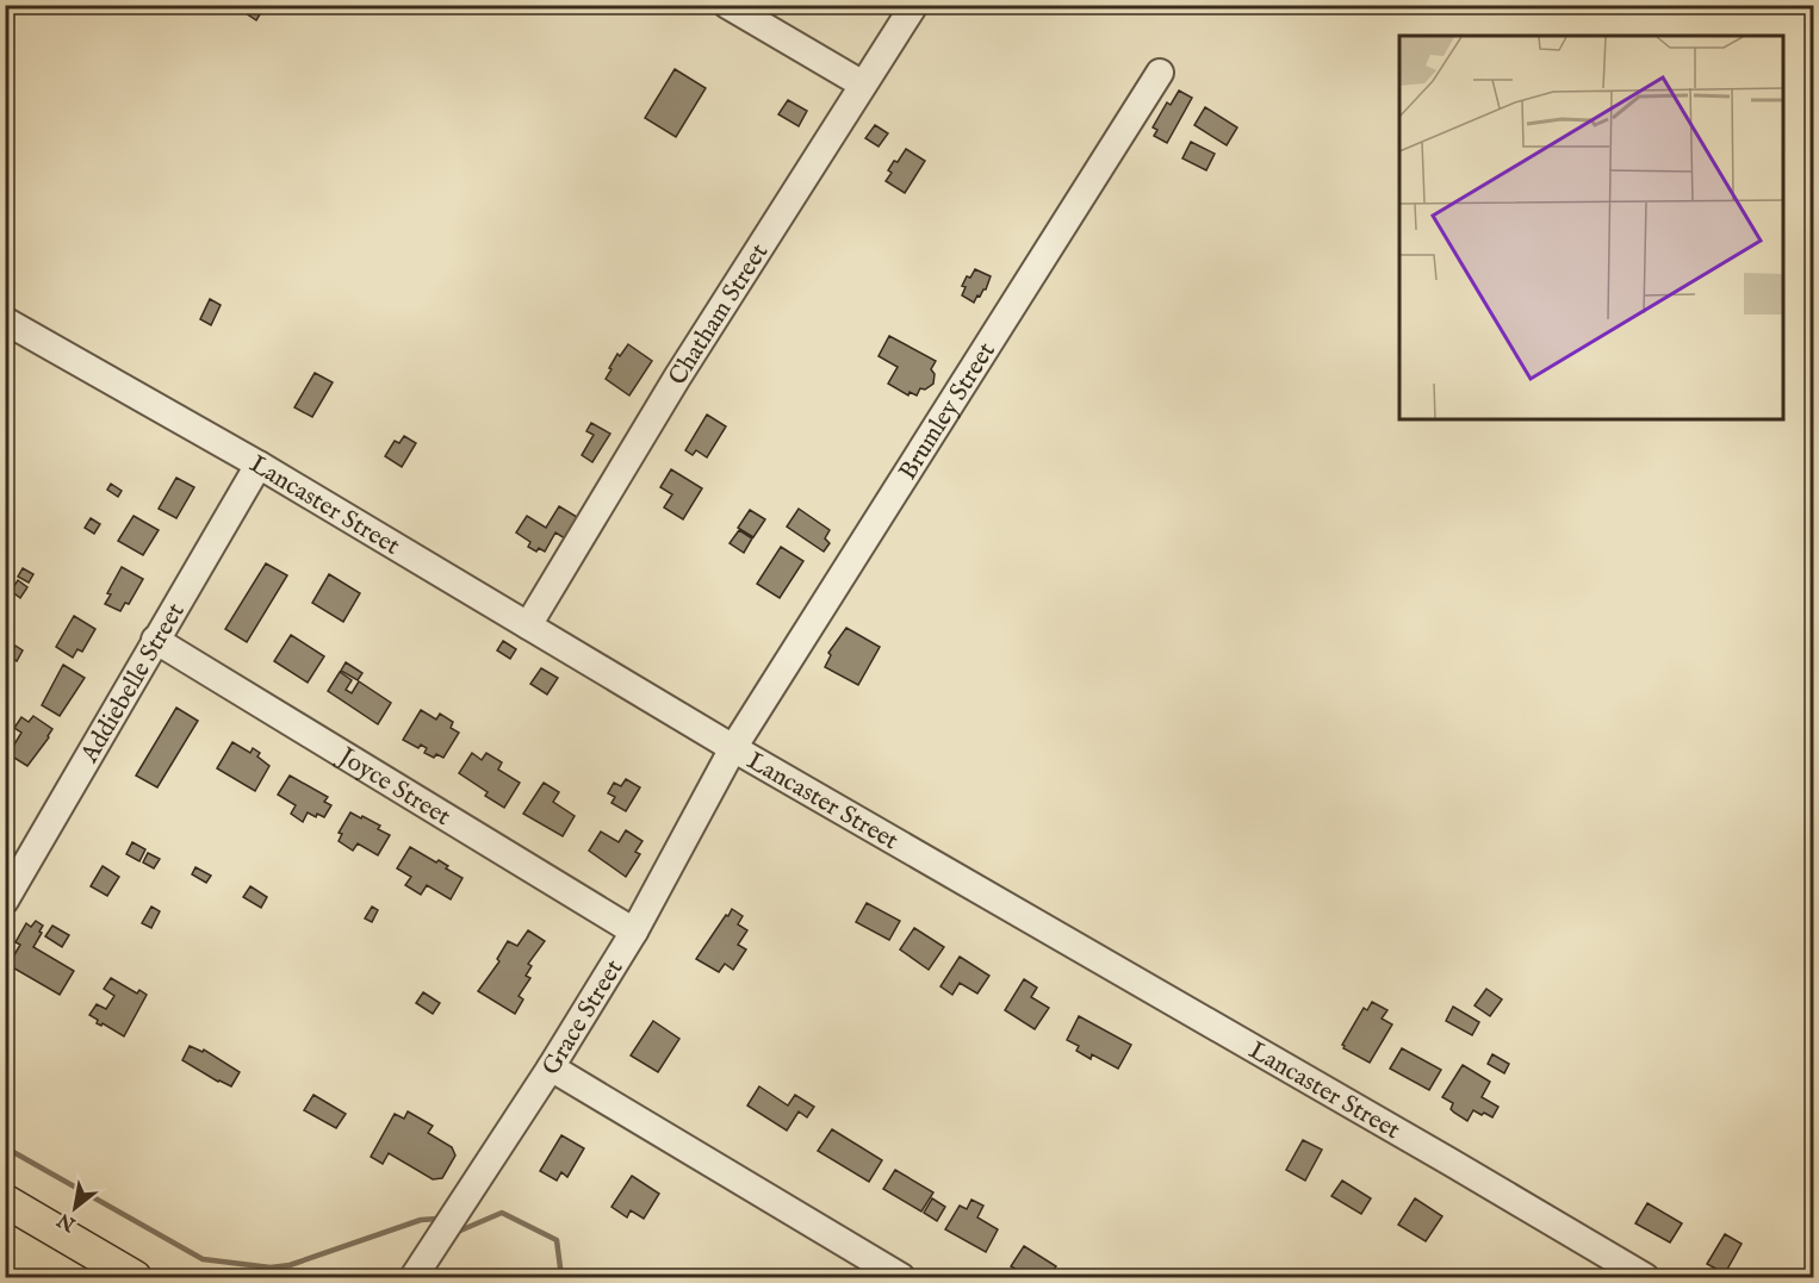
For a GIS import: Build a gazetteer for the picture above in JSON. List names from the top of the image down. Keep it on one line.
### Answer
{"streets":{"street":["Chatham Street","Brumley Street","Lancaster Street","Addiebelle Street","Joyce Street","Grace Street"]},"crossings":[["Chatham Street","Lancaster Street"],["Brumley Street","Lancaster Street"],["Brumley Street","Grace Street"],["Lancaster Street","Addiebelle Street"],["Lancaster Street","Grace Street"],["Addiebelle Street","Joyce Street"],["Joyce Street","Grace Street"]],"north":"bottom left"}
